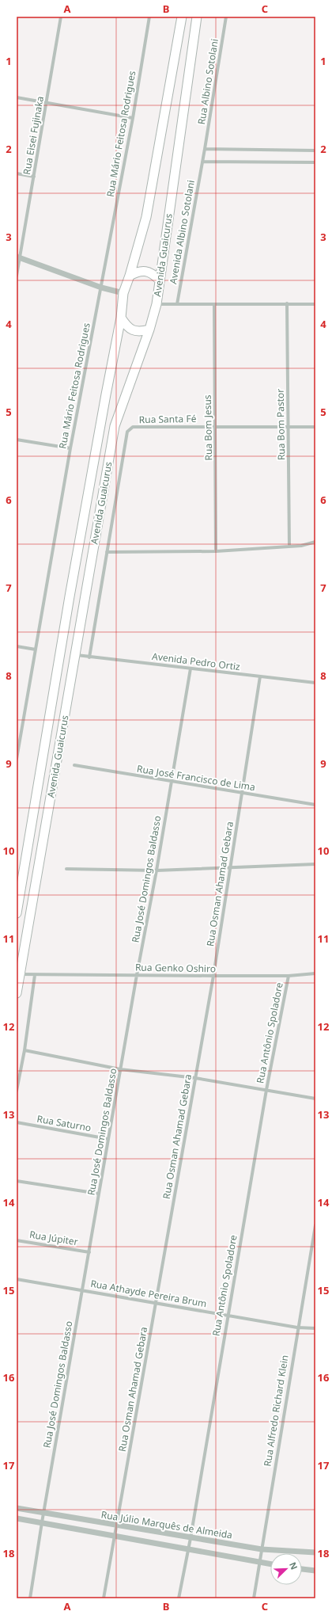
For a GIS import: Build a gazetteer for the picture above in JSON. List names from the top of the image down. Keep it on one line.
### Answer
{"streets":{"main road":["Avenida Guaicurus"],"street":["Rua Albino Sotolani","Rua Mário Feitosa Rodrigues","Rua Eisei Fujinaka","Avenida Albino Sotolani","Rua Santa Fé","Rua Bom Pastor","Rua Bom Jesus","Avenida Pedro Ortiz","Rua José Francisco de Lima","Rua José Domingos Baldasso","Rua Osman Ahamad Gebara","Rua Genko Oshiro","Rua Antônio Spoladore","Rua Saturno","Rua Júpiter","Rua Athayde Pereira Brum","Rua Alfredo Richard Klein","Rua Júlio Marquês de Almeida"]},"crossings":[["Rua Albino Sotolani","Avenida Albino Sotolani"],["Avenida Guaicurus","Avenida Pedro Ortiz"],["Avenida Guaicurus","Rua Genko Oshiro"],["Rua Santa Fé","Rua Bom Pastor"],["Rua Santa Fé","Rua Bom Jesus"],["Avenida Pedro Ortiz","Rua José Domingos Baldasso"],["Avenida Pedro Ortiz","Rua Osman Ahamad Gebara"],["Rua José Francisco de Lima","Rua José Domingos Baldasso"],["Rua José Francisco de Lima","Rua Osman Ahamad Gebara"],["Rua José Domingos Baldasso","Rua Genko Oshiro"],["Rua José Domingos Baldasso","Rua Saturno"],["Rua José Domingos Baldasso","Rua Júpiter"],["Rua José Domingos Baldasso","Rua Athayde Pereira Brum"],["Rua José Domingos Baldasso","Rua Júlio Marquês de Almeida"],["Rua Osman Ahamad Gebara","Rua Genko Oshiro"],["Rua Osman Ahamad Gebara","Rua Athayde Pereira Brum"],["Rua Osman Ahamad Gebara","Rua Júlio Marquês de Almeida"],["Rua Genko Oshiro","Rua Antônio Spoladore"],["Rua Antônio Spoladore","Rua Athayde Pereira Brum"],["Rua Antônio Spoladore","Rua Júlio Marquês de Almeida"],["Rua Athayde Pereira Brum","Rua Alfredo Richard Klein"],["Rua Alfredo Richard Klein","Rua Júlio Marquês de Almeida"]],"north":"top right","grid":{"columns":["A","B","C"],"rows":["1","2","3","4","5","6","7","8","9","10","11","12","13","14","15","16","17","18"]}}
